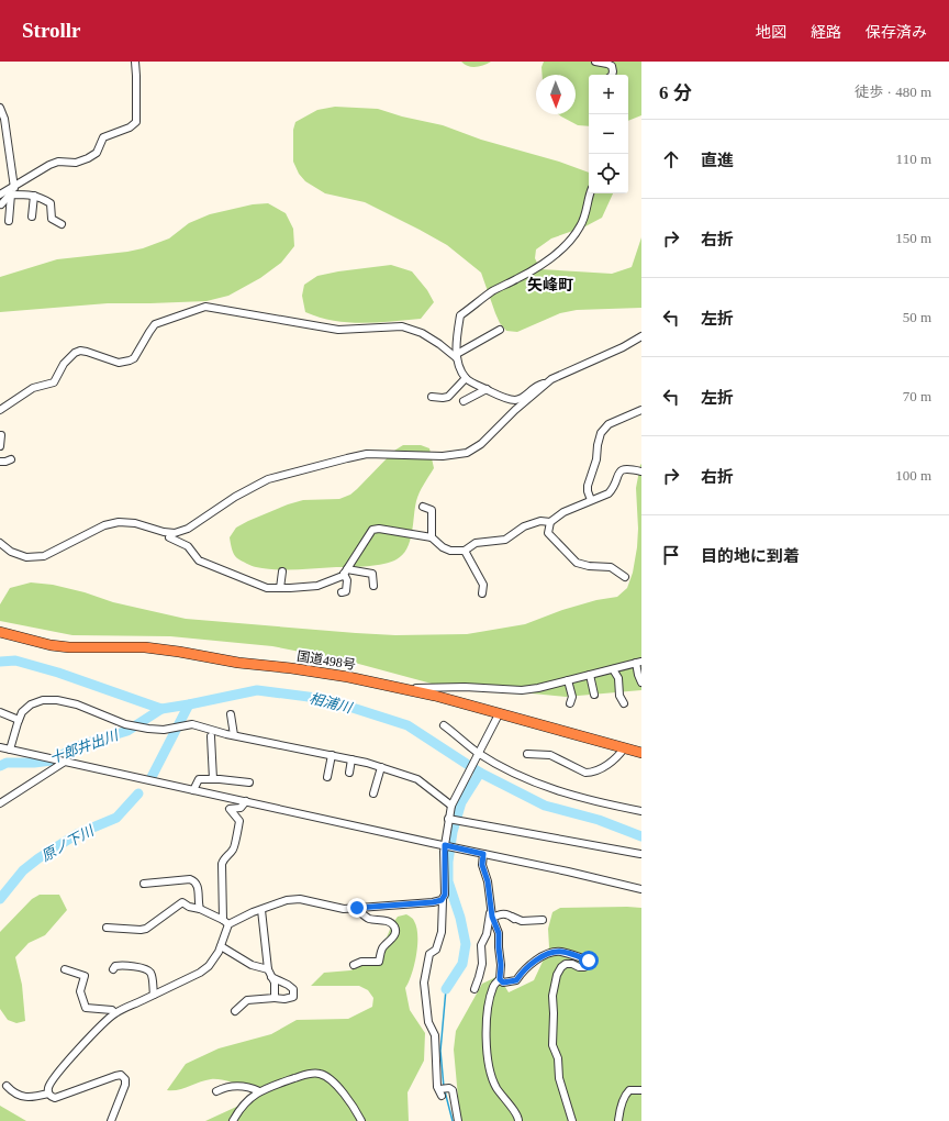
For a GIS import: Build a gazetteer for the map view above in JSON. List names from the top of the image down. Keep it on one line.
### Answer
{"streets":{"highway":["国道498号"]},"districts":["矢峰町"],"water":["相浦川","十郎井出川","原ノ下川"],"north":"bottom","page":{"header":"Strollr","nav":["地図","経路","保存済み"],"heading":["6 分","徒歩 · 480 m"],"map_buttons":["+","−"],"list":[["直進","110 m"],["右折","150 m"],["左折","50 m"],["左折","70 m"],["右折","100 m"],"目的地に到着"]}}
